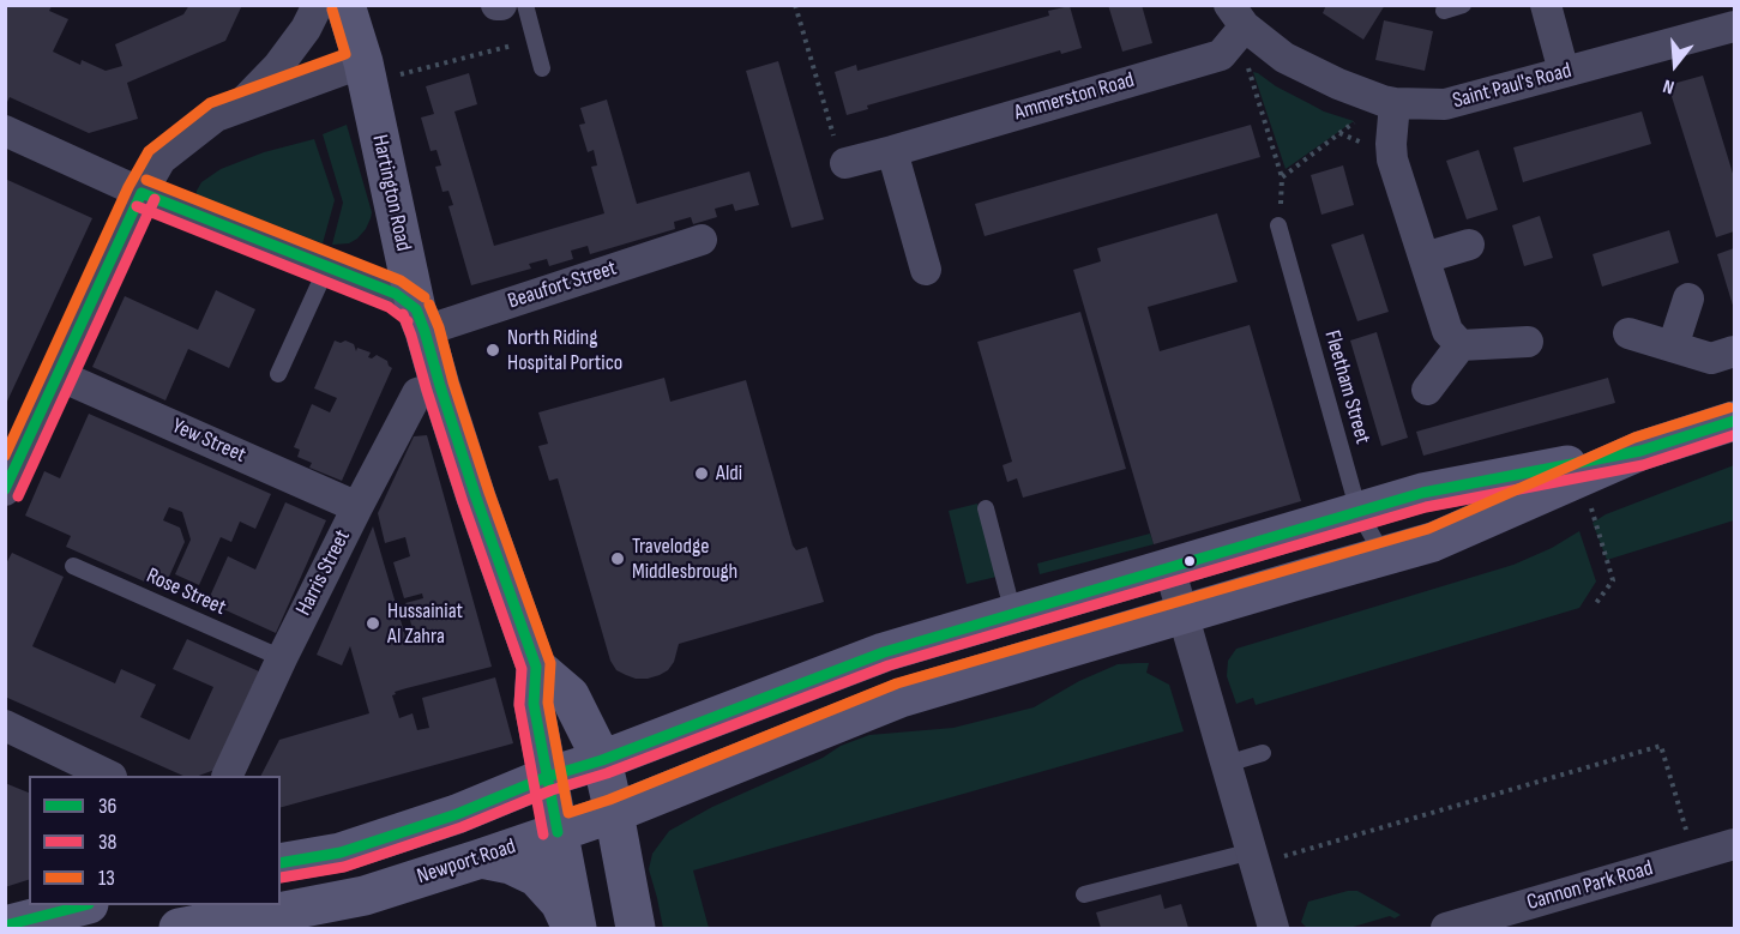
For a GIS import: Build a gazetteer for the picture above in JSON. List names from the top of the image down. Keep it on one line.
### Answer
{"streets":{"main road":["Hartington Road","Newport Road"],"street":["Saint Paul's Road","Ammerston Road","Beaufort Street","Yew Street","Harris Street","Cannon Park Road"],"lane":["Fleetham Street","Rose Street"]},"crossings":[["Saint Paul's Road","Ammerston Road"],["Hartington Road","Beaufort Street"],["Hartington Road","Harris Street"],["Hartington Road","Newport Road"],["Fleetham Street","Newport Road"],["Yew Street","Harris Street"],["Harris Street","Rose Street"]],"places":["North Riding Hospital Portico","Aldi","Travelodge Middlesbrough","Hussainiat Al Zahra"],"lines":["transit line 13","transit line 36","transit line 38"],"legend":["36","38","13"],"north":"bottom"}
